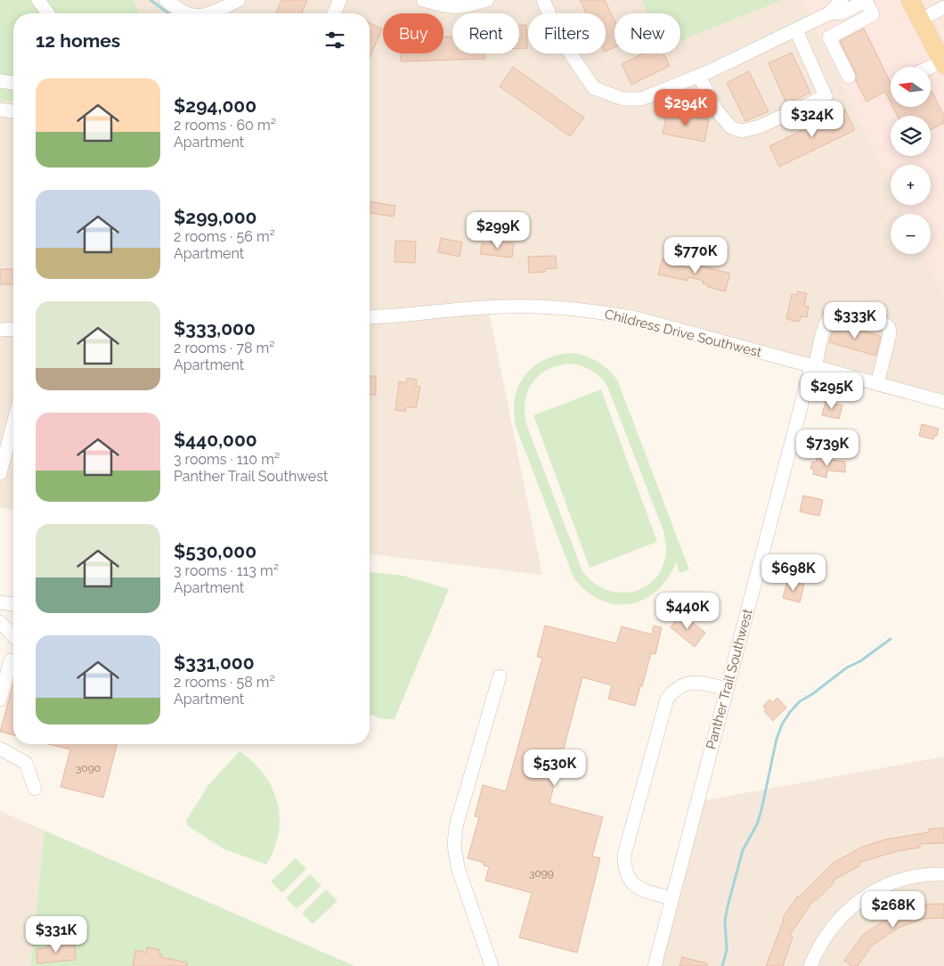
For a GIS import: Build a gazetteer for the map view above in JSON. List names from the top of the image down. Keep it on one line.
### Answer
{"streets":{"street":["Childress Drive Southwest","Panther Trail Southwest"]},"crossings":[["Childress Drive Southwest","Panther Trail Southwest"]],"house_numbers":["3090","3099"],"north":"left","page":{"chip":["Buy","Rent","Filters","New"],"heading":"12 homes","map_buttons":["+","−"],"list":[{"name":"$294,000","note":"2 rooms · 60 m² · Apartment"},{"name":"$299,000","note":"2 rooms · 56 m² · Apartment"},{"name":"$333,000","note":"2 rooms · 78 m² · Apartment"},{"name":"$440,000","note":"3 rooms · 110 m² · Panther Trail Southwest"},{"name":"$530,000","note":"3 rooms · 113 m² · Apartment"},{"name":"$331,000","note":"2 rooms · 58 m² · Apartment"}],"price":["$294K","$324K","$299K","$770K","$333K","$295K","$739K","$698K","$440K","$530K","$268K","$331K"]}}
